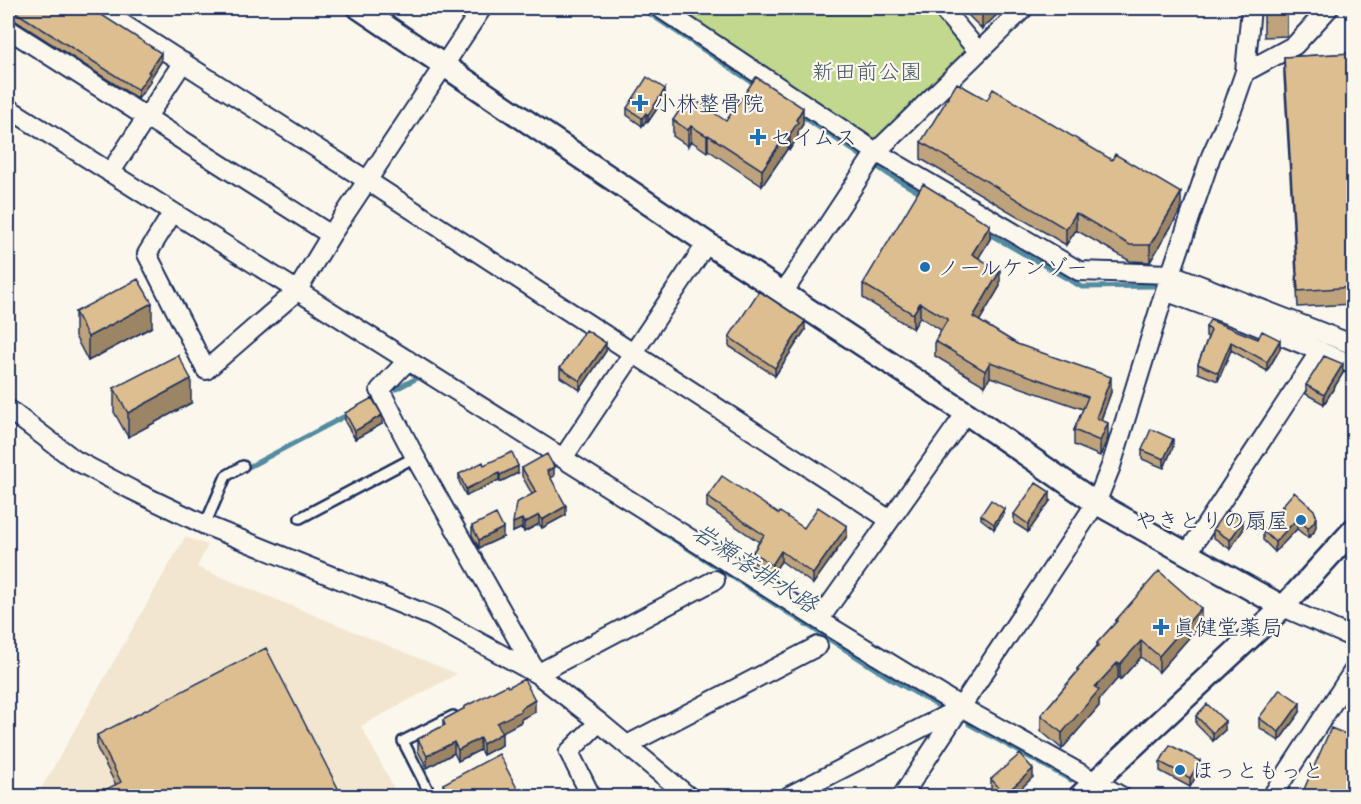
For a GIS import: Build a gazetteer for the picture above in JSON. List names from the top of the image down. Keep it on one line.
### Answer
{"water":["岩瀬落排水路"],"parks":["新田前公園"],"places":{"health":["小林整骨院","セイムス","眞健堂薬局"],"other":["ノールケンゾー","やきとりの扇屋","ほっともっと"]}}
